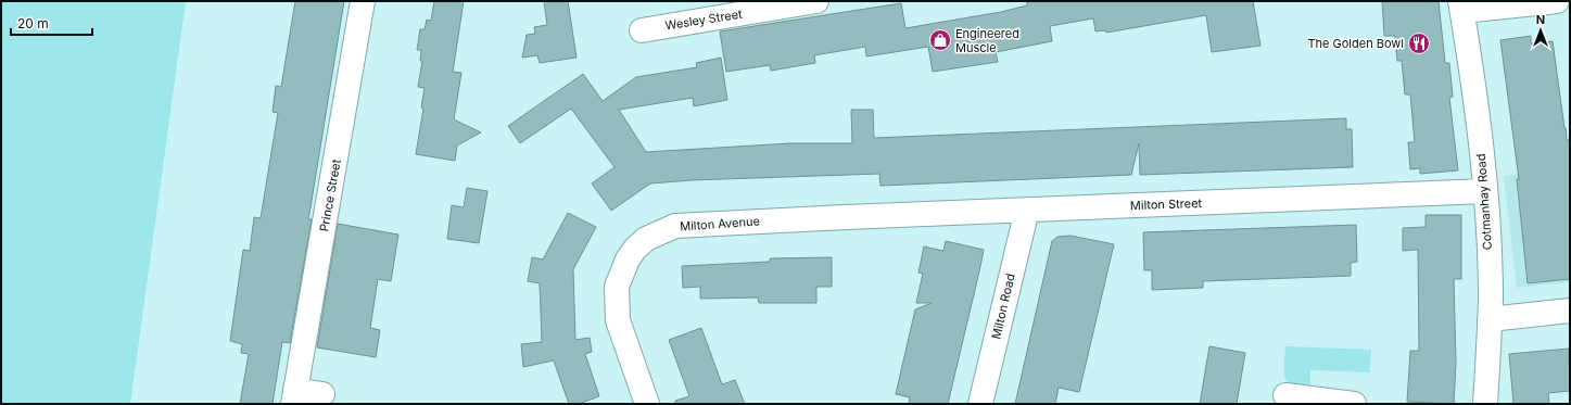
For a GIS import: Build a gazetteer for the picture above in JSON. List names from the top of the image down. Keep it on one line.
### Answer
{"streets":{"street":["Wesley Street","Prince Street","Cotmanhay Road","Milton Street","Milton Avenue","Milton Road"]},"crossings":[["Cotmanhay Road","Milton Street"],["Milton Street","Milton Avenue"],["Milton Street","Milton Road"]],"places":{"shop":["Engineered Muscle"],"restaurant":["The Golden Bowl"]},"scale_bar":"20 m","north":"top"}
